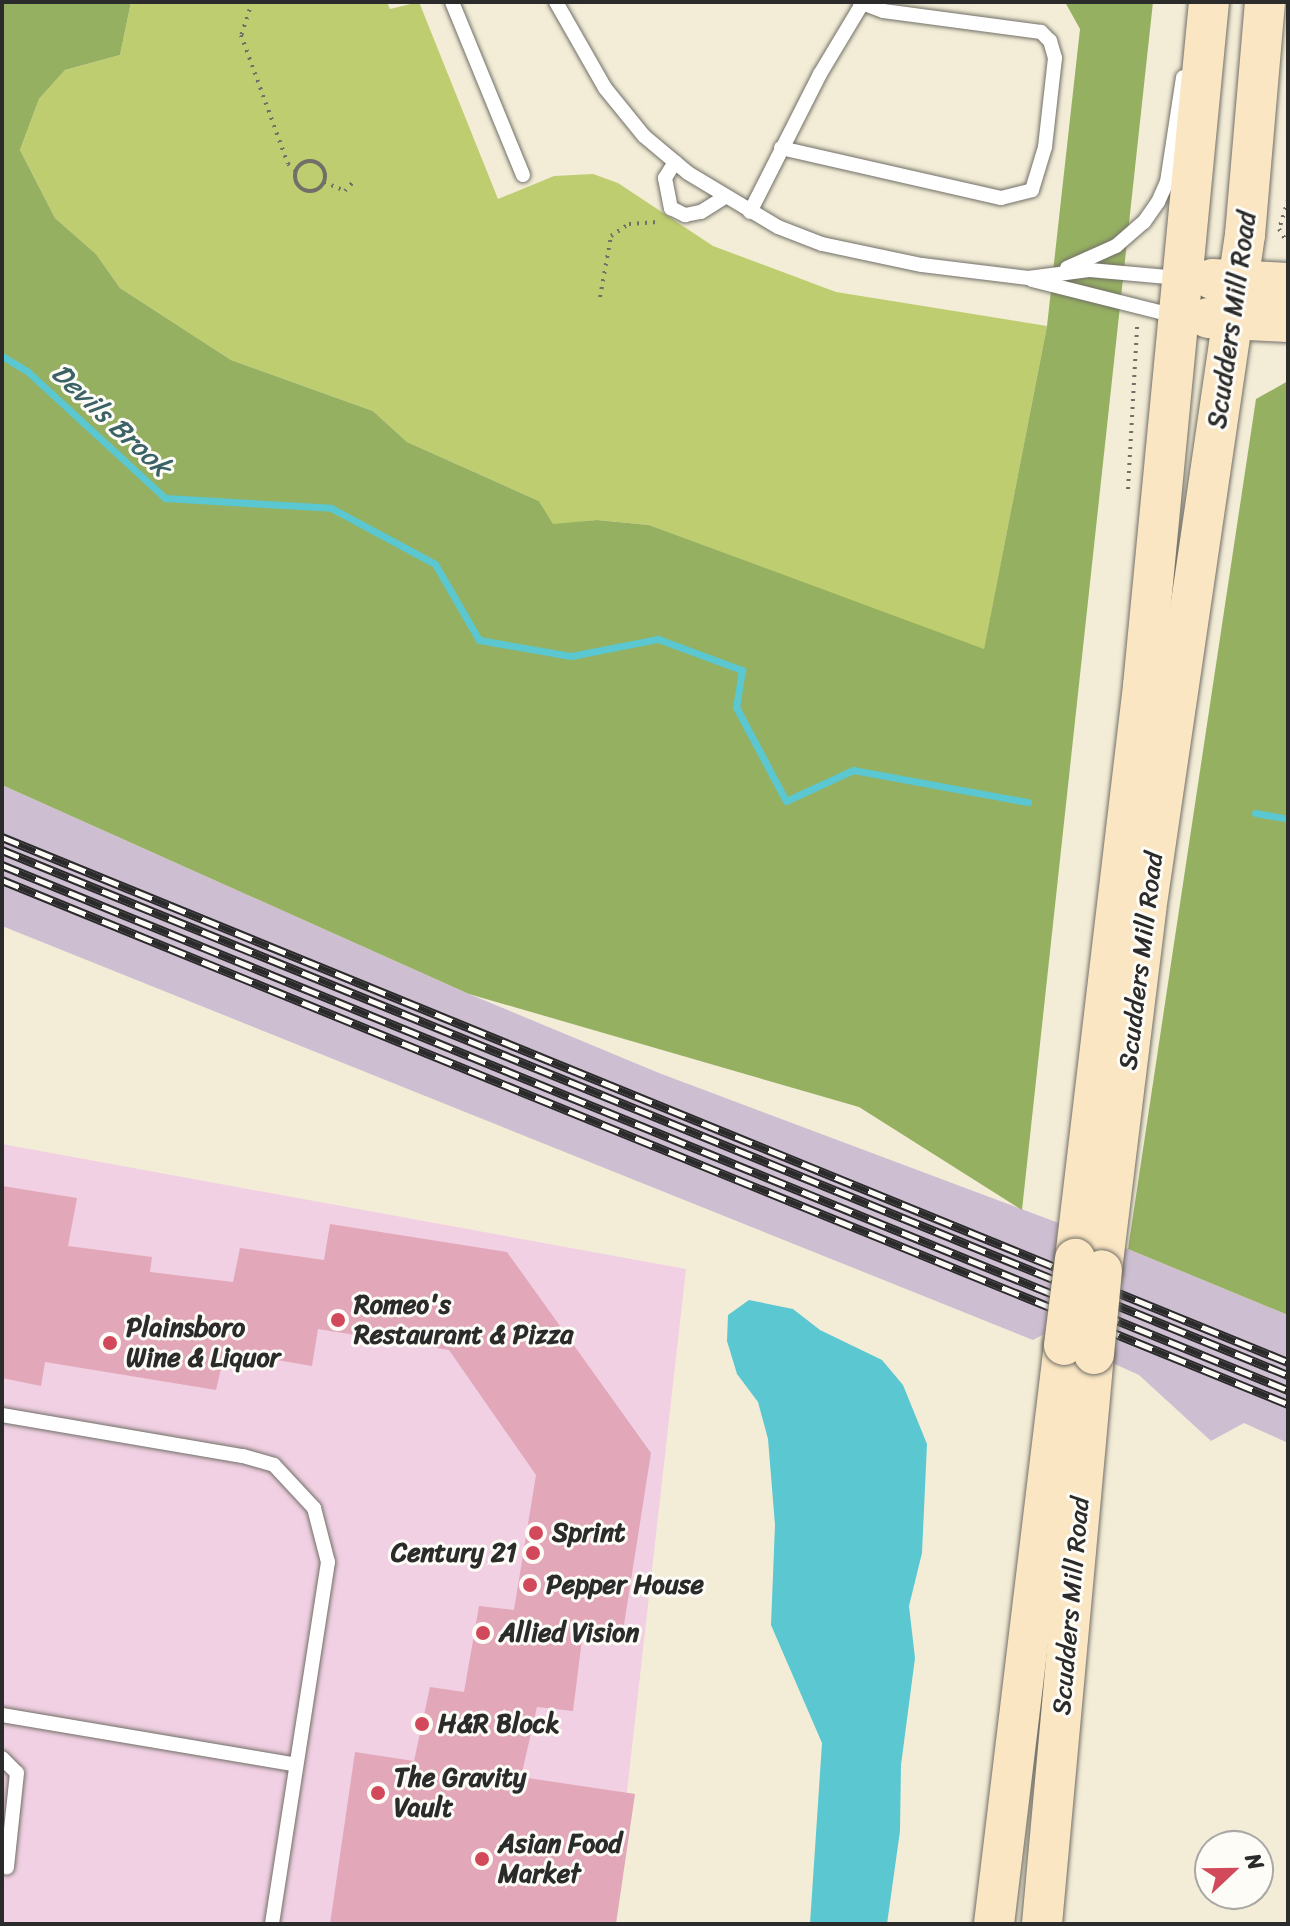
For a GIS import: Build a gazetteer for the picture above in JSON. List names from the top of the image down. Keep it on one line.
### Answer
{"streets":{"main road":["Scudders Mill Road"]},"water":["Devils Brook"],"places":["Romeo's Restaurant & Pizza","Plainsboro Wine & Liquor","Sprint","Century 21","Pepper House","Allied Vision","H&R Block","The Gravity Vault","Asian Food Market"],"north":"right"}
